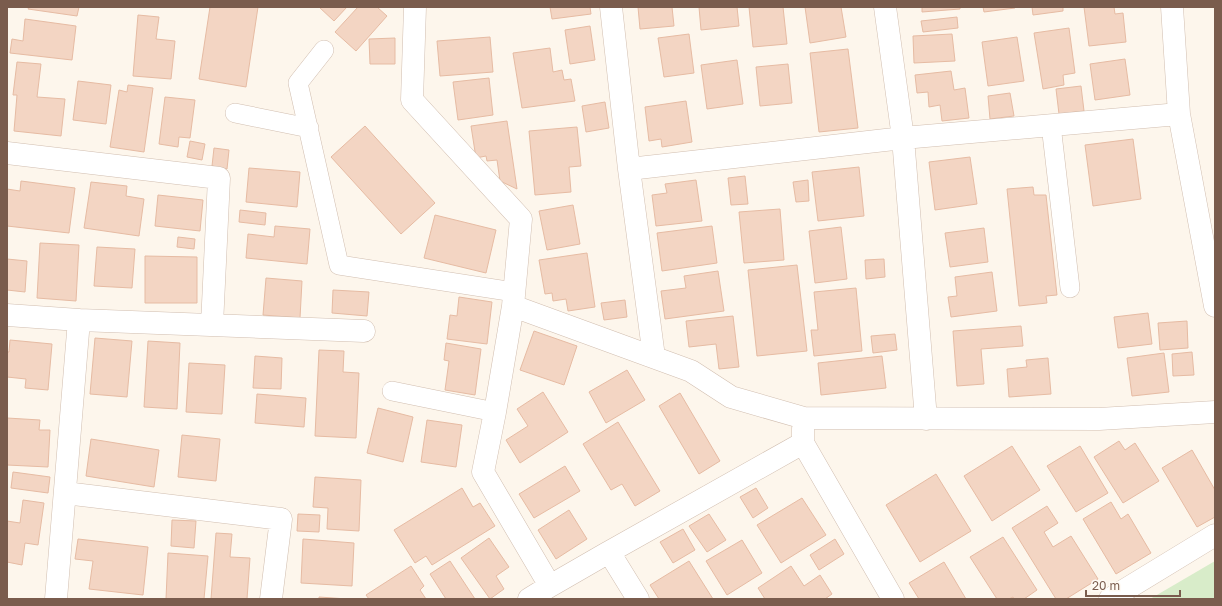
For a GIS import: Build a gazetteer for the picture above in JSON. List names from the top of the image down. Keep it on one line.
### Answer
{"scale_bar":"20 m"}
